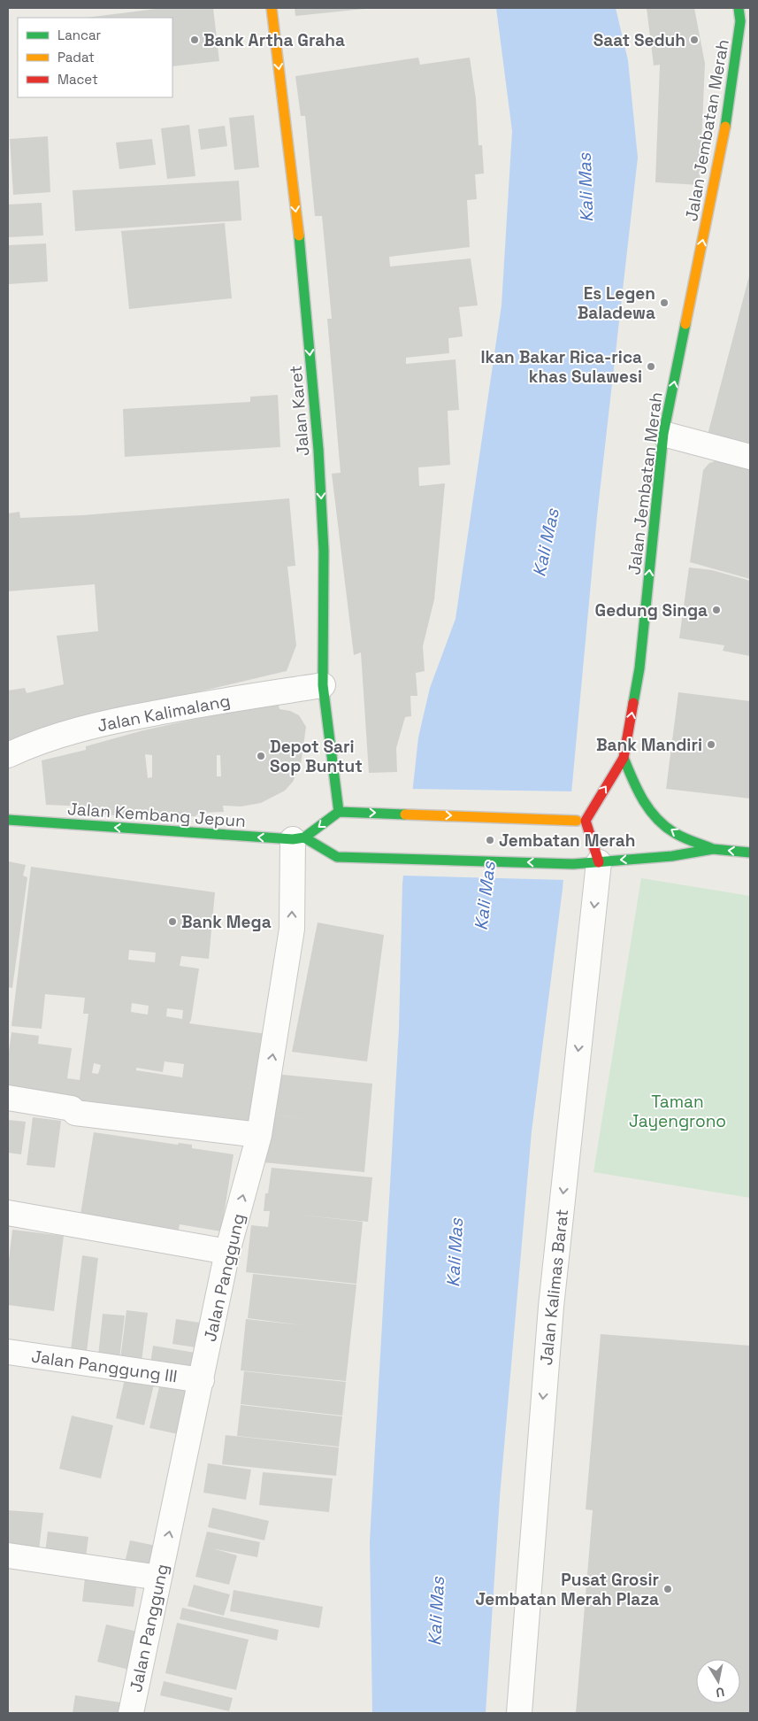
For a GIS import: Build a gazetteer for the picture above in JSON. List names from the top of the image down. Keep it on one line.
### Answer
{"streets":{"main road":["Jalan Jembatan Merah","Jalan Karet","Jalan Kembang Jepun"],"street":["Jalan Kalimalang","Jalan Panggung","Jalan Kalimas Barat","Jalan Panggung III"]},"crossings":[["Jalan Karet","Jalan Kalimalang"],["Jalan Kembang Jepun","Jalan Panggung"],["Jalan Kembang Jepun","Jalan Kalimas Barat"],["Jalan Panggung","Jalan Panggung III"]],"one_way":["Jalan Jembatan Merah","Jalan Karet","Jalan Panggung","Jalan Kalimas Barat"],"water":["Kali Mas"],"parks":["Taman Jayengrono"],"places":["Bank Artha Graha","Saat Seduh","Es Legen Baladewa","Ikan Bakar Rica-rica khas Sulawesi","Gedung Singa","Bank Mandiri","Depot Sari Sop Buntut","Jembatan Merah","Bank Mega","Pusat Grosir Jembatan Merah Plaza"],"legend":["Lancar","Padat","Macet"],"north":"bottom"}
